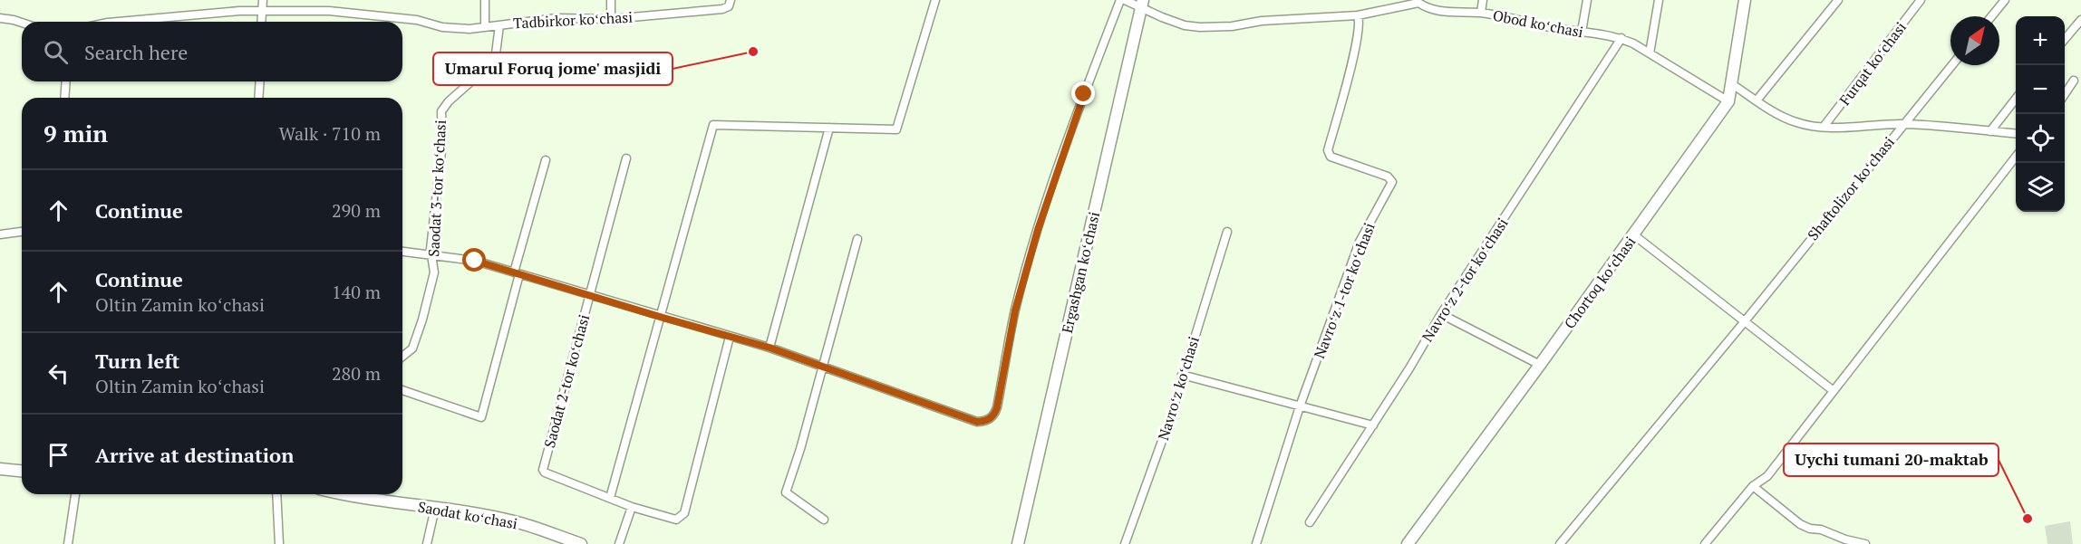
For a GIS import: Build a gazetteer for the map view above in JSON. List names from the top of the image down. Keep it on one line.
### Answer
{"streets":{"street":["Tadbirkor koʻchasi","Obod koʻchasi","Furqat koʻchasi","Saodat 3-tor koʻchasi","Shaftolizor koʻchasi","Ergashgan koʻchasi","Navroʻz 2-tor koʻchasi","Chortoq koʻchasi","Navroʻz 1-tor koʻchasi","Saodat 2-tor koʻchasi","Navroʻz koʻchasi","Saodat koʻchasi"]},"crossings":[["Tadbirkor koʻchasi","Saodat 3-tor koʻchasi"],["Obod koʻchasi","Ergashgan koʻchasi"],["Obod koʻchasi","Navroʻz 2-tor koʻchasi"],["Obod koʻchasi","Chortoq koʻchasi"],["Obod koʻchasi","Navroʻz 1-tor koʻchasi"]],"places":["Umarul Foruq jome' masjidi","Uychi tumani 20-maktab"],"north":"top right","page":{"map_buttons":["+","−"],"search":"Search here","heading":["9 min","Walk · 710 m"],"list":[["Continue","290 m"],["Continue","Oltin Zamin koʻchasi","140 m"],["Turn left","Oltin Zamin koʻchasi","280 m"],"Arrive at destination"]}}
